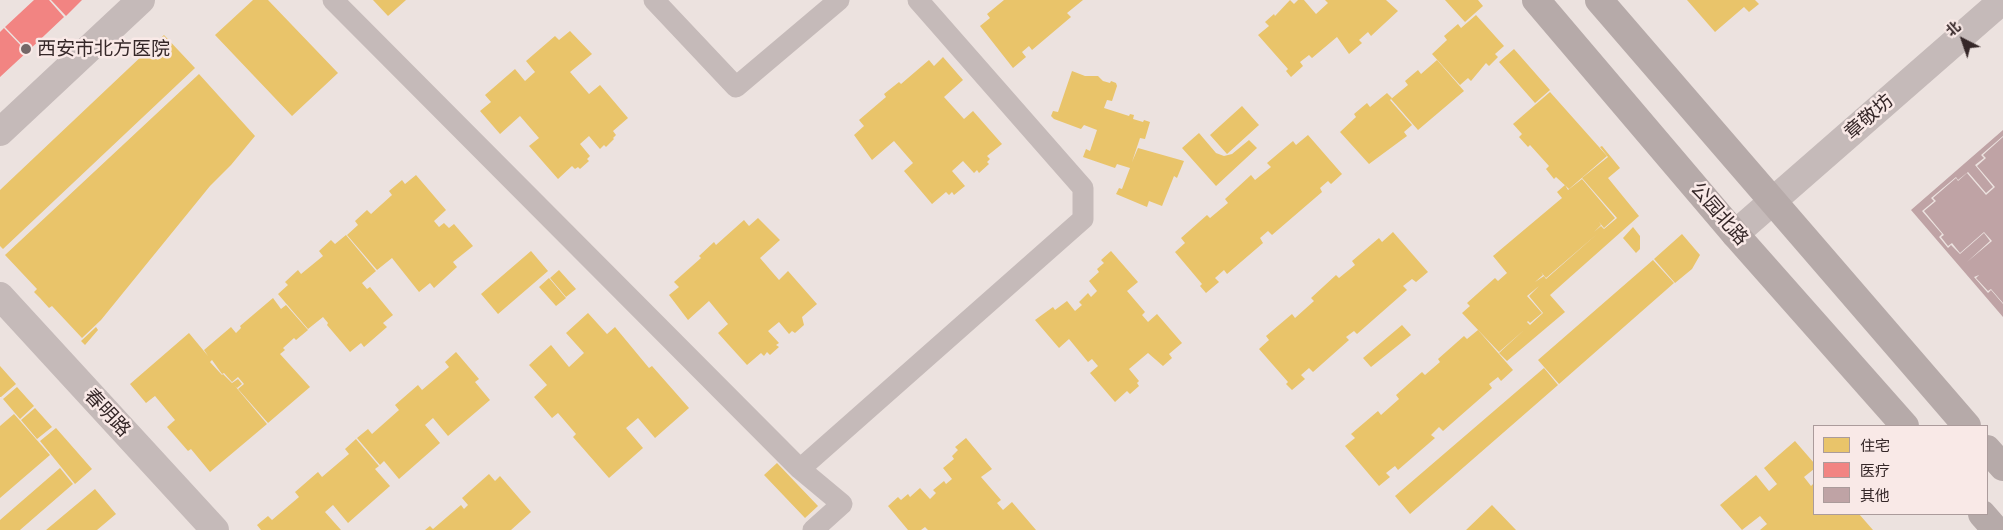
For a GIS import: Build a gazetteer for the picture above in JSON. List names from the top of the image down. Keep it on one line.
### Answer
{"streets":{"main road":["公园北路"],"street":["章敬坊","春明路"]},"crossings":[["章敬坊","公园北路"]],"places":["西安市北方医院"],"legend":["住宅","医疗","其他"],"north":"top left"}
